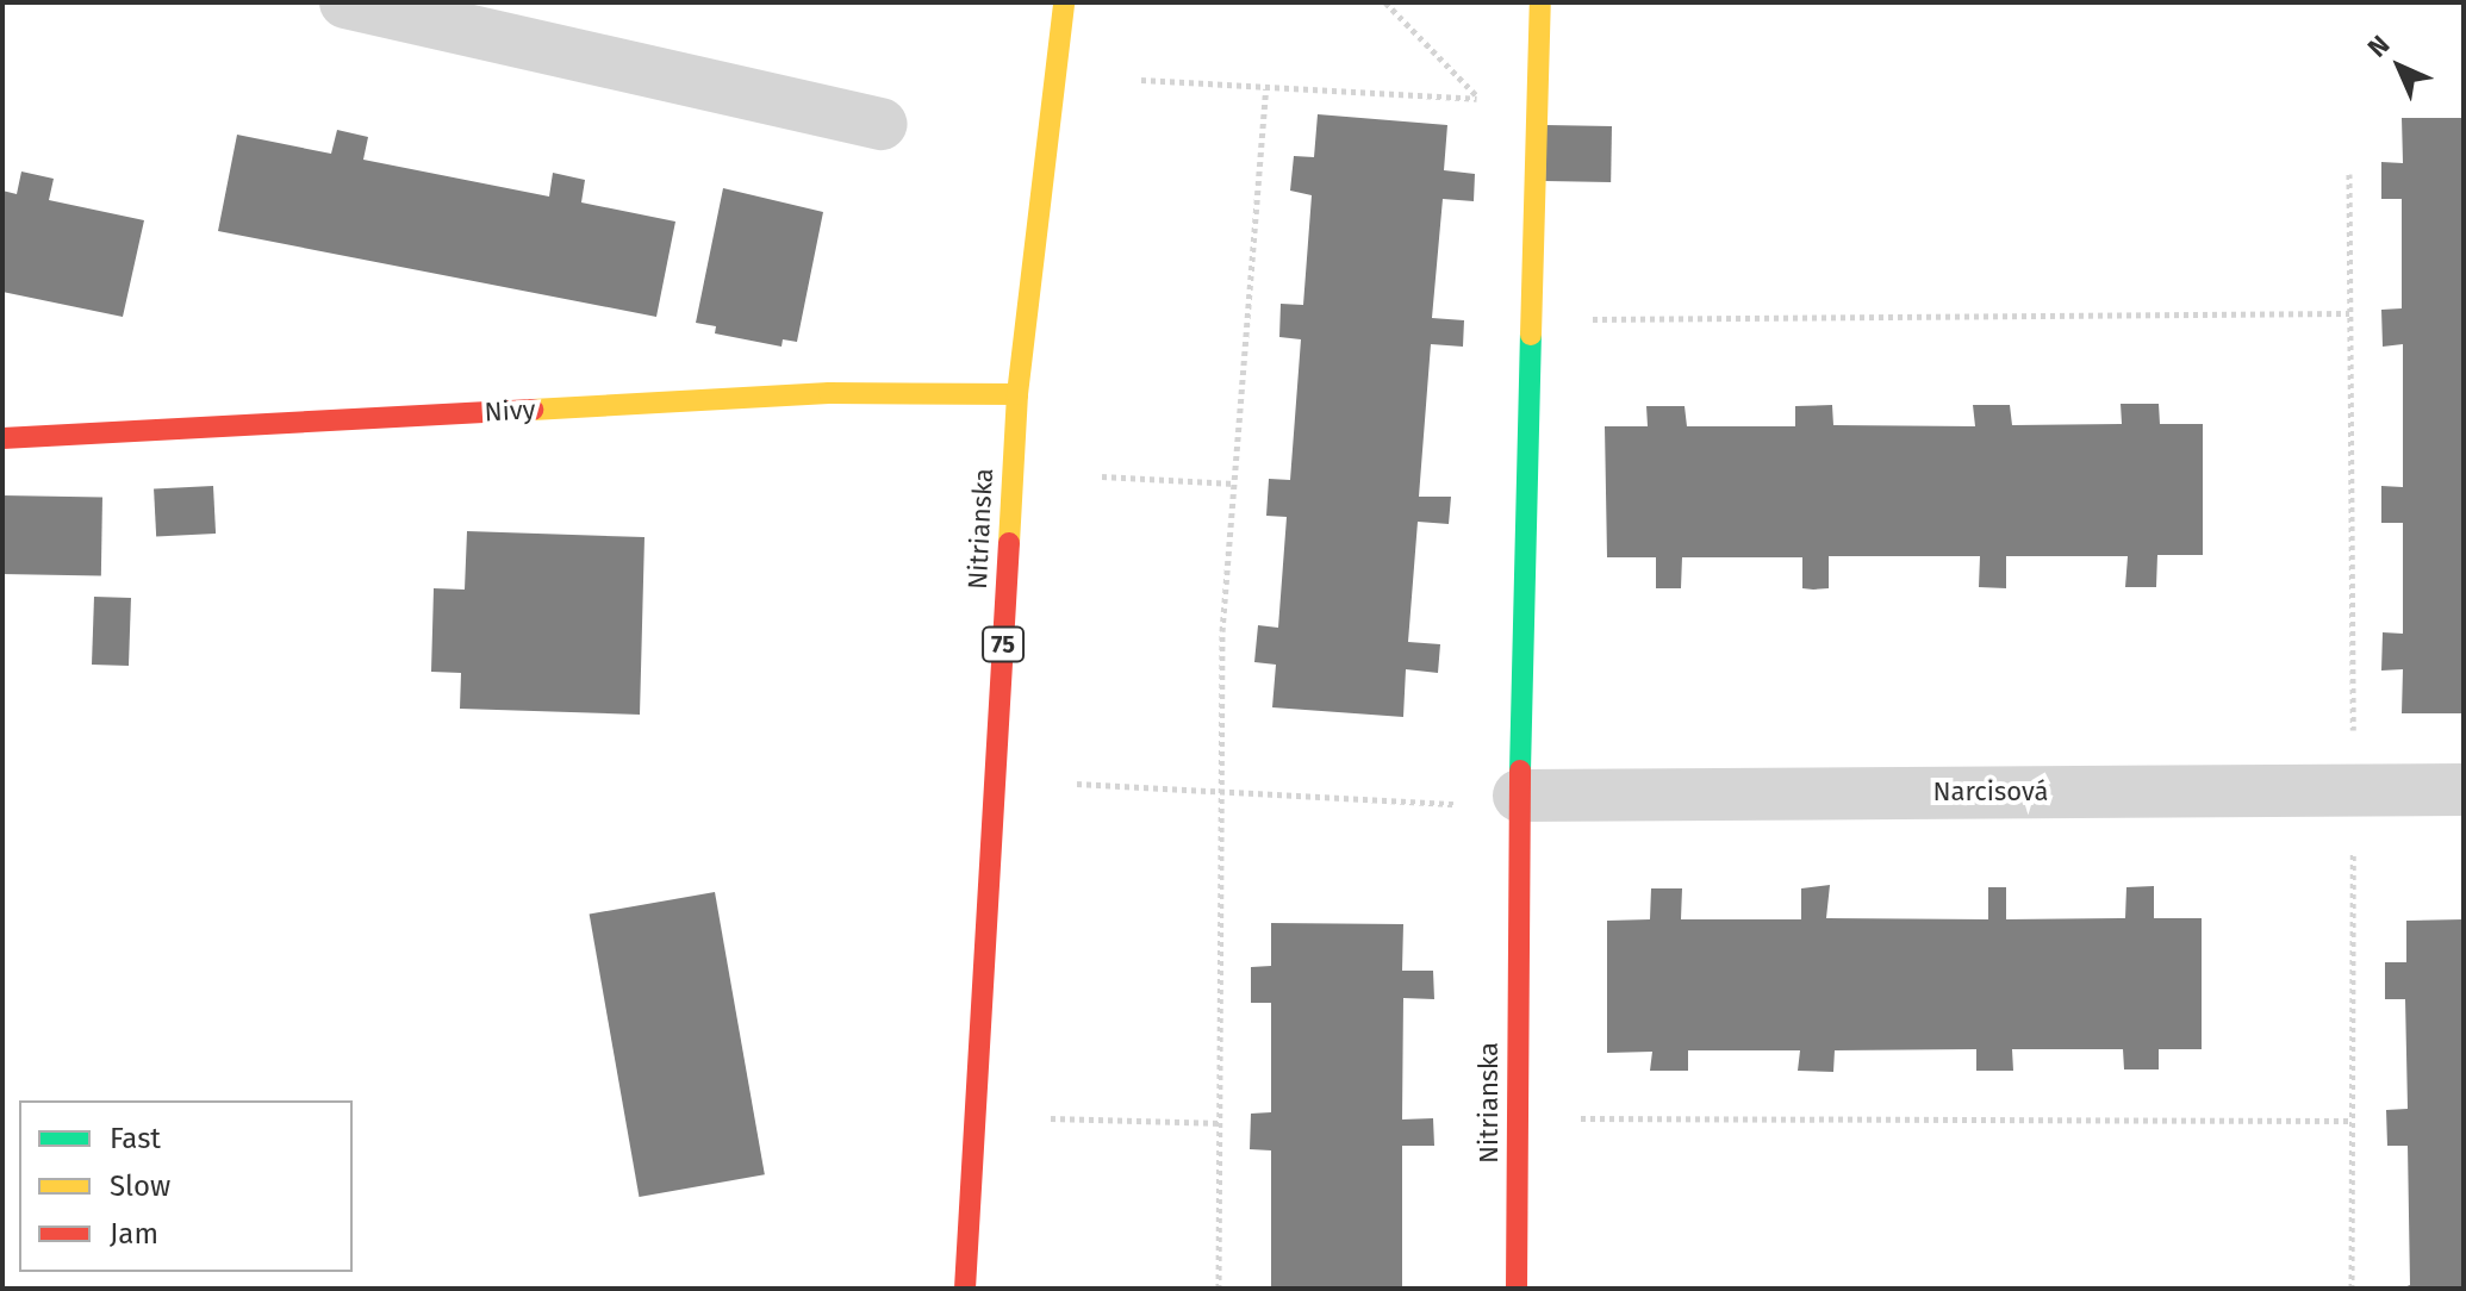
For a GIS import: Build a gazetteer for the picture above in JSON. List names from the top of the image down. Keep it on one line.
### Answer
{"streets":{"street":["Nivy","Nitrianska","75","Narcisová"]},"crossings":[["Nivy","Nitrianska"],["Nitrianska","Narcisová"]],"legend":["Fast","Slow","Jam"],"north":"top left"}
